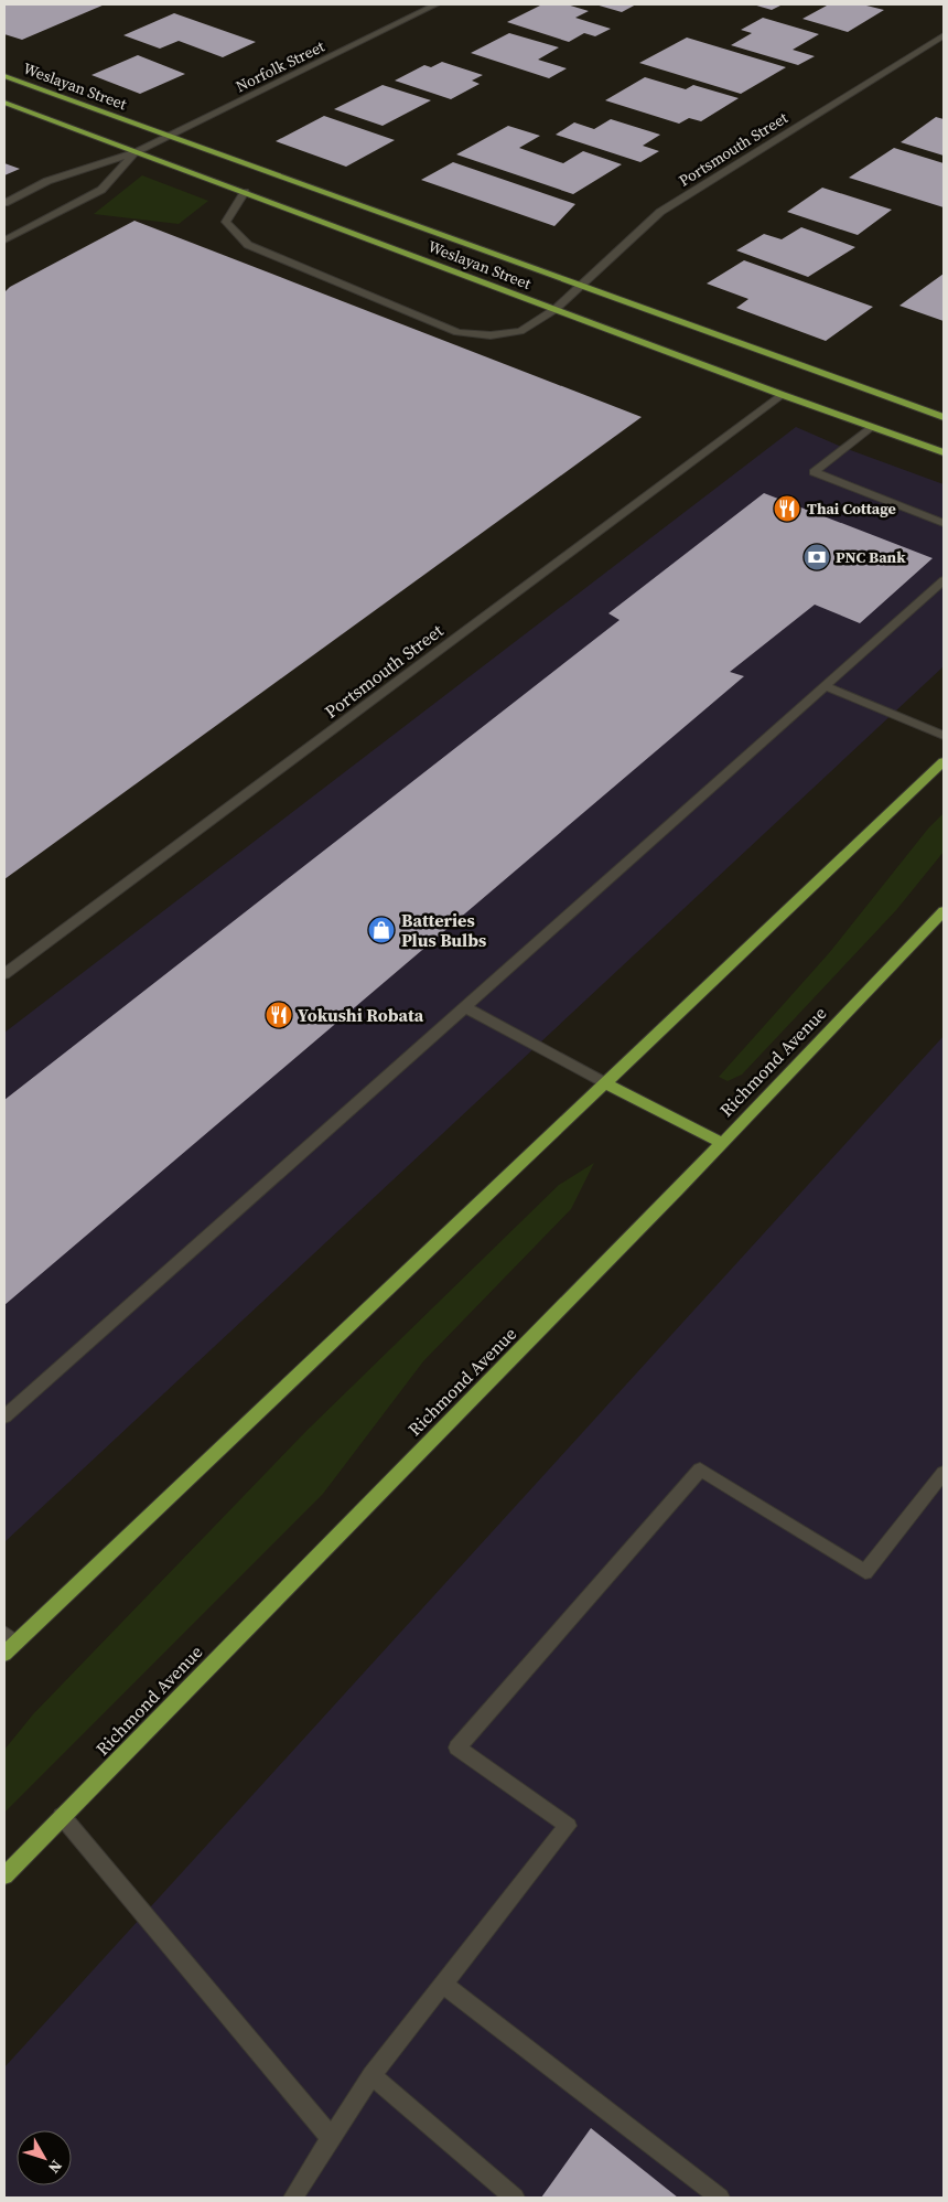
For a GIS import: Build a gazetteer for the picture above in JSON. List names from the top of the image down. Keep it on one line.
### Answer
{"streets":{"main road":["Weslayan Street","Richmond Avenue"],"street":["Norfolk Street","Portsmouth Street"]},"crossings":[["Norfolk Street","Weslayan Street"],["Weslayan Street","Portsmouth Street"]],"places":{"restaurant":["Thai Cottage","Yokushi Robata"],"bank":["PNC Bank"],"shop":["Batteries Plus Bulbs"]},"north":"bottom right"}
